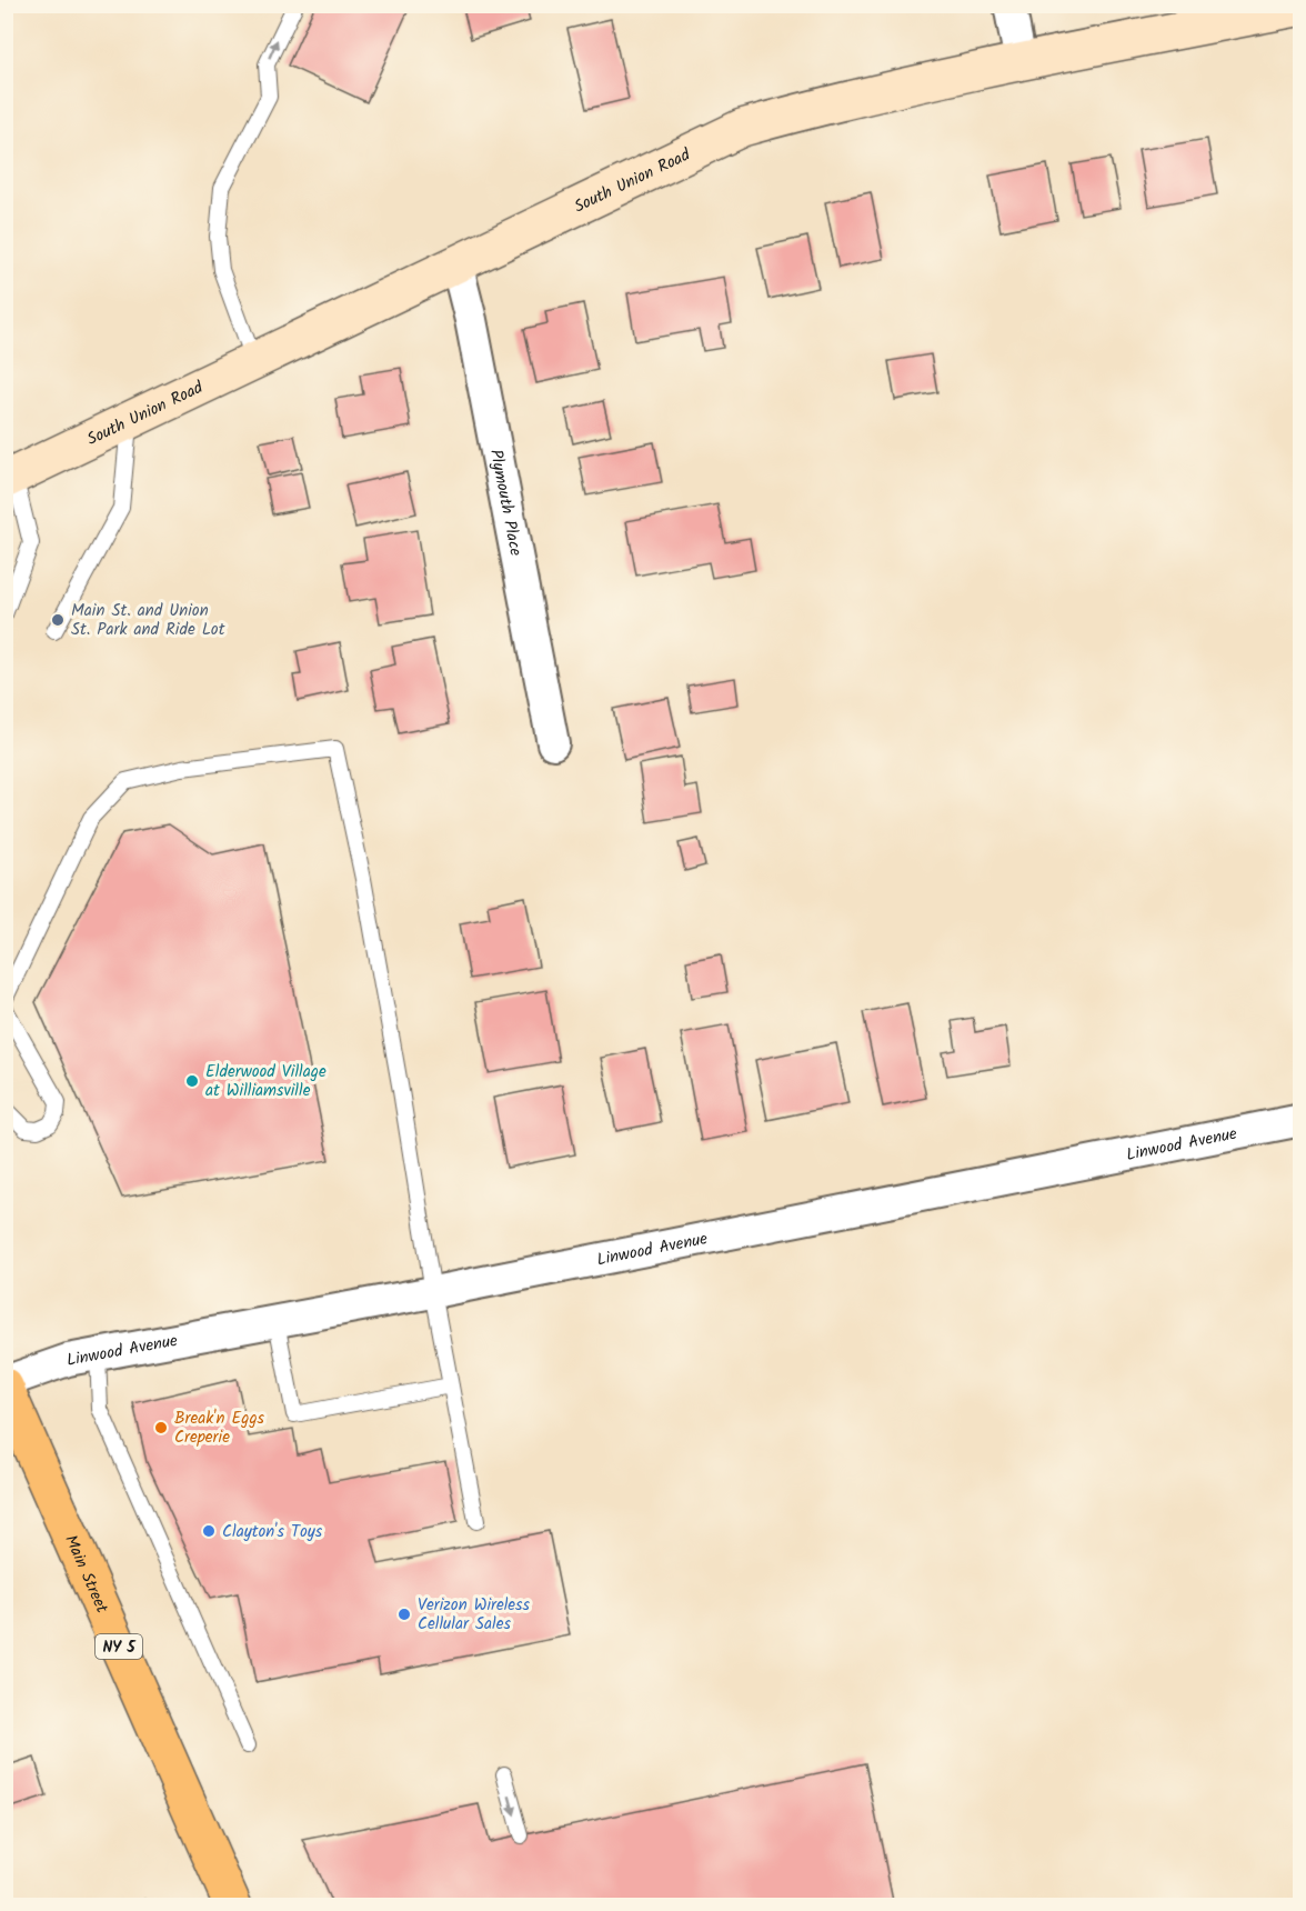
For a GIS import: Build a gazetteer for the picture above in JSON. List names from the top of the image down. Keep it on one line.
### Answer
{"streets":{"main road":["South Union Road","Main Street","NY 5"],"street":["Plymouth Place","Linwood Avenue"]},"crossings":[["South Union Road","Plymouth Place"]],"places":["Main St. and Union St. Park and Ride Lot","Elderwood Village at Williamsville","Break'n Eggs Creperie","Clayton's Toys","Verizon Wireless Cellular Sales"]}
